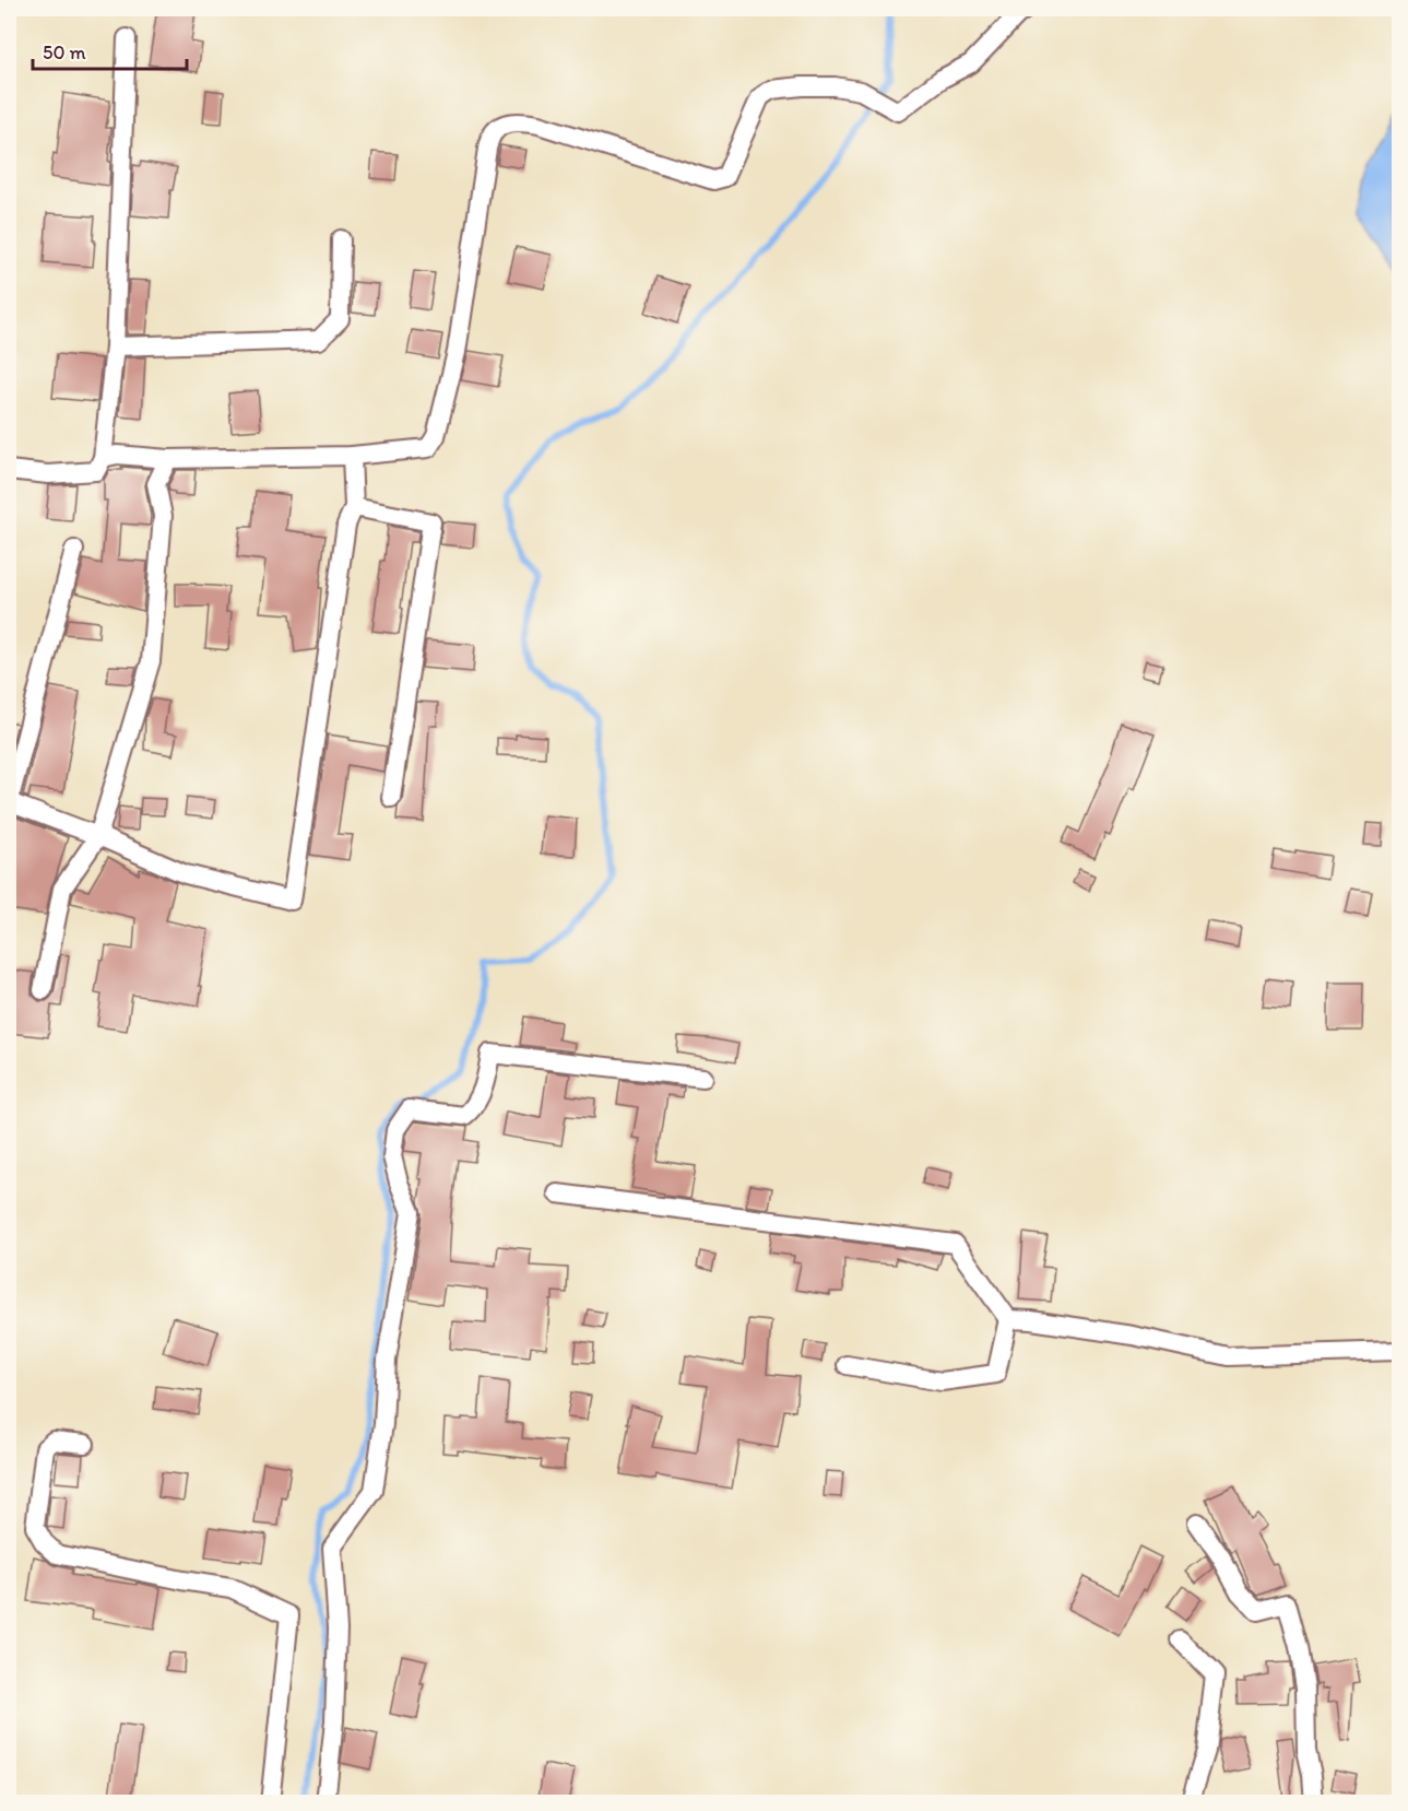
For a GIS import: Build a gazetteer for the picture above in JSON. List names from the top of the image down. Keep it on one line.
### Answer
{"scale_bar":"50 m"}
